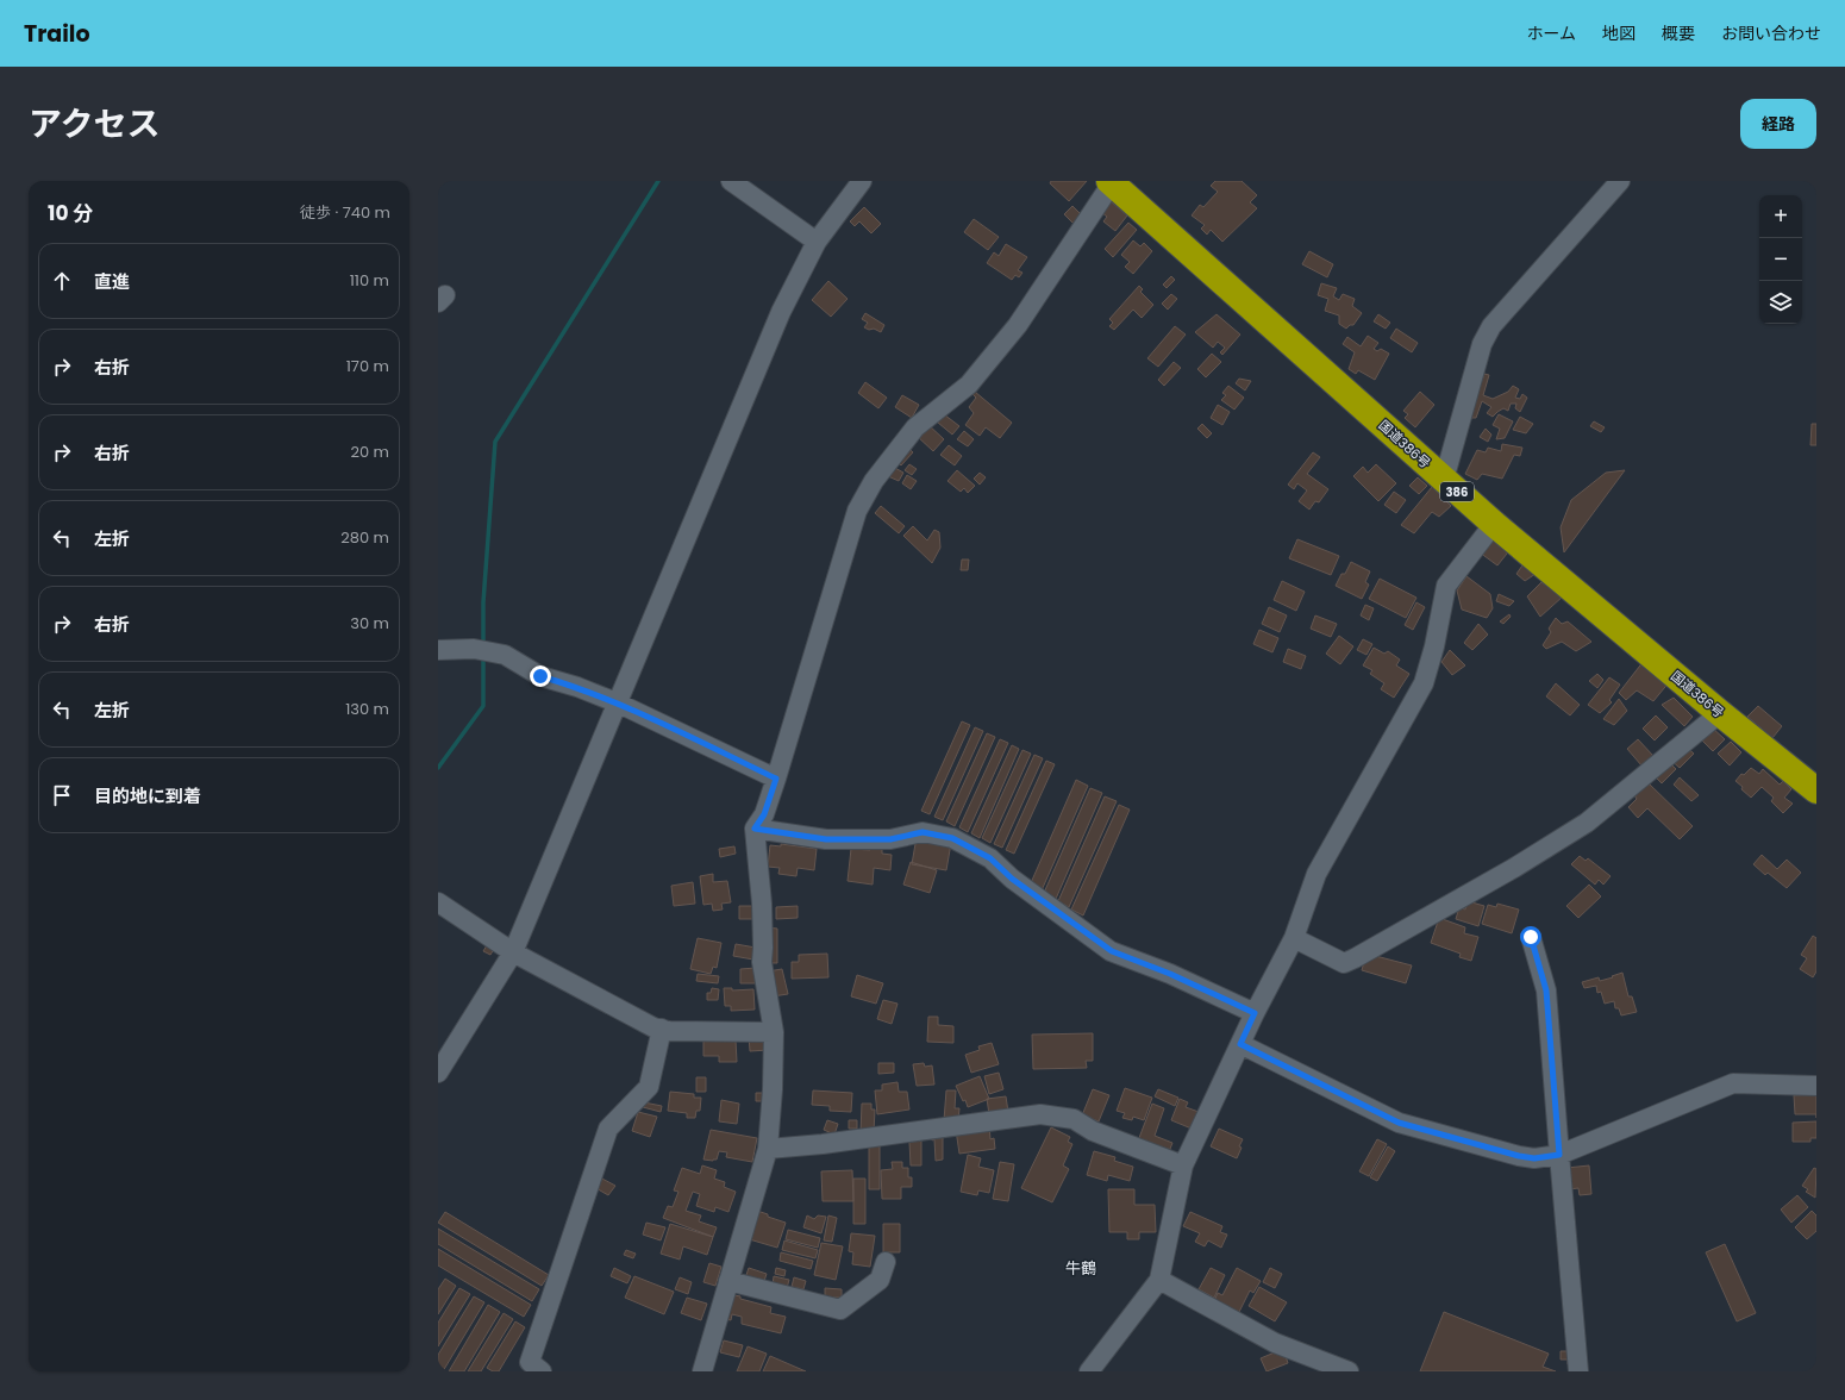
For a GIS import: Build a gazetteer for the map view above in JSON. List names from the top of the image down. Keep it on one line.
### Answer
{"streets":{"highway":["国道386号","386"]},"districts":["牛鶴"],"page":{"header":"Trailo","nav":["ホーム","地図","概要","お問い合わせ"],"title":"アクセス","buttons":"経路","heading":["10 分","徒歩 · 740 m"],"map_buttons":["+","−"],"list":[["直進","110 m"],["右折","170 m"],["右折","20 m"],["左折","280 m"],["右折","30 m"],["左折","130 m"],"目的地に到着"]}}
